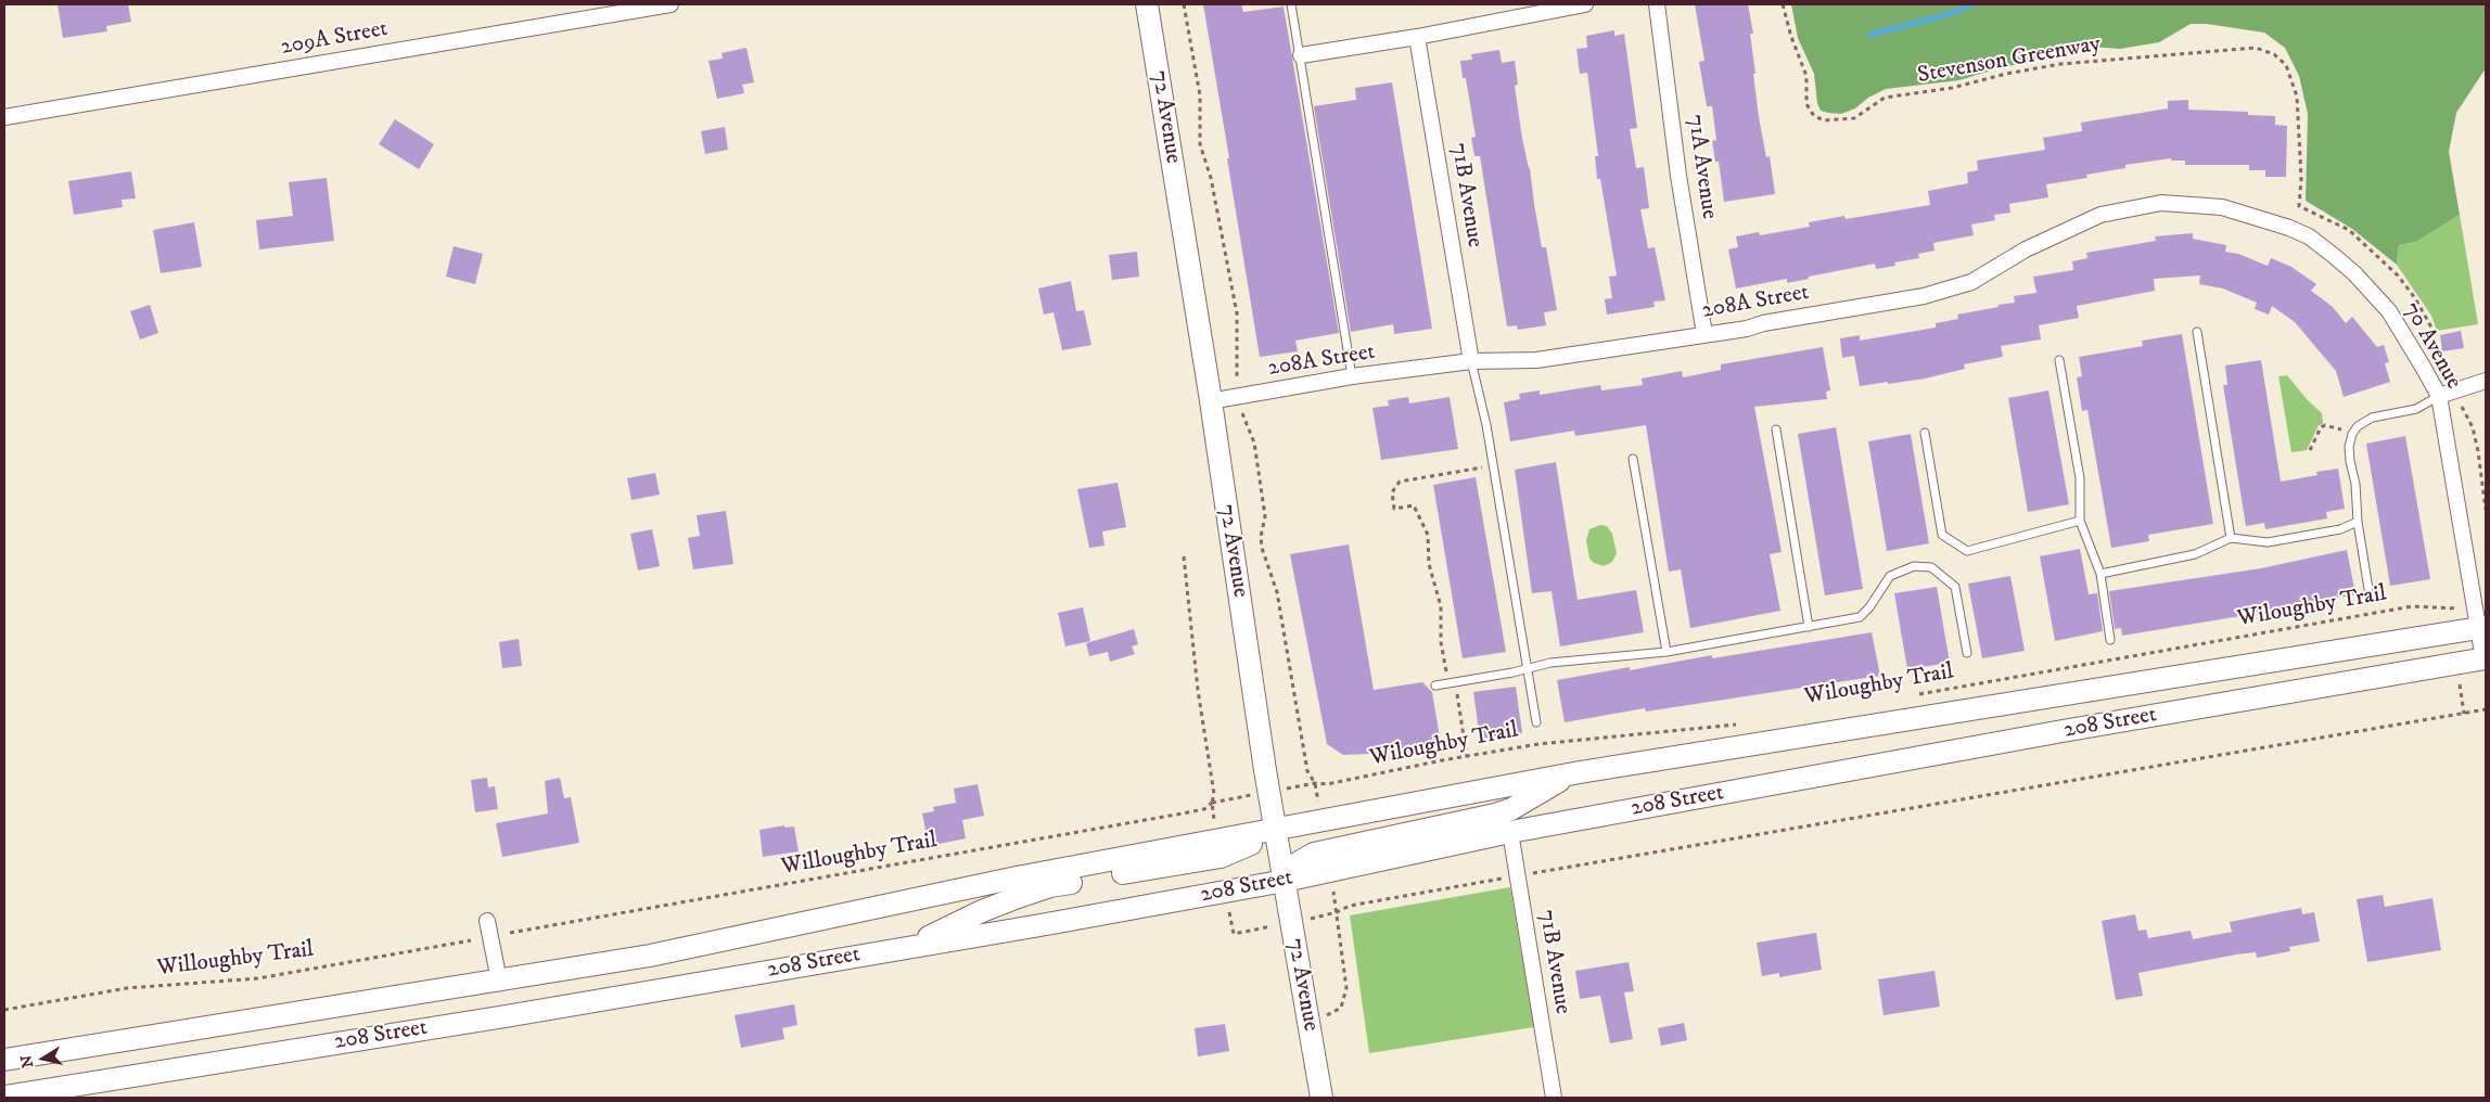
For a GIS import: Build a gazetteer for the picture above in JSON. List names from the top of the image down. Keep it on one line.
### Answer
{"streets":{"main road":["72 Avenue","208 Street"],"street":["209A Street","71A Avenue","71B Avenue","208A Street","70 Avenue"],"path":["Stevenson Greenway","Wiloughby Trail","Willoughby Trail"]},"crossings":[["72 Avenue","208A Street"],["72 Avenue","208 Street"],["71A Avenue","208A Street"],["71B Avenue","208A Street"],["71B Avenue","208 Street"],["208A Street","70 Avenue"],["70 Avenue","208 Street"]],"north":"left"}
